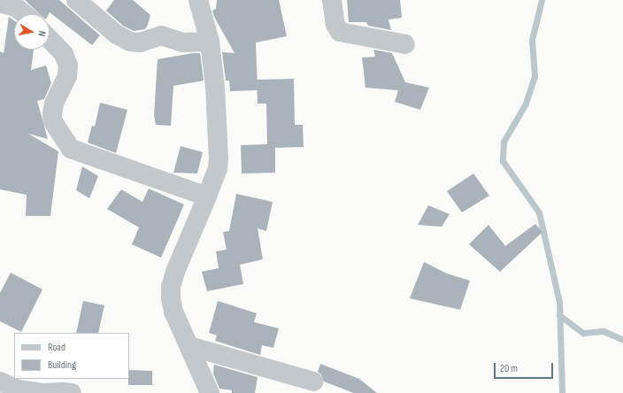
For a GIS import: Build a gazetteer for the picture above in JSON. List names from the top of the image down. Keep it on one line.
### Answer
{"legend":["Road","Building"],"scale_bar":"20 m","north":"right"}
